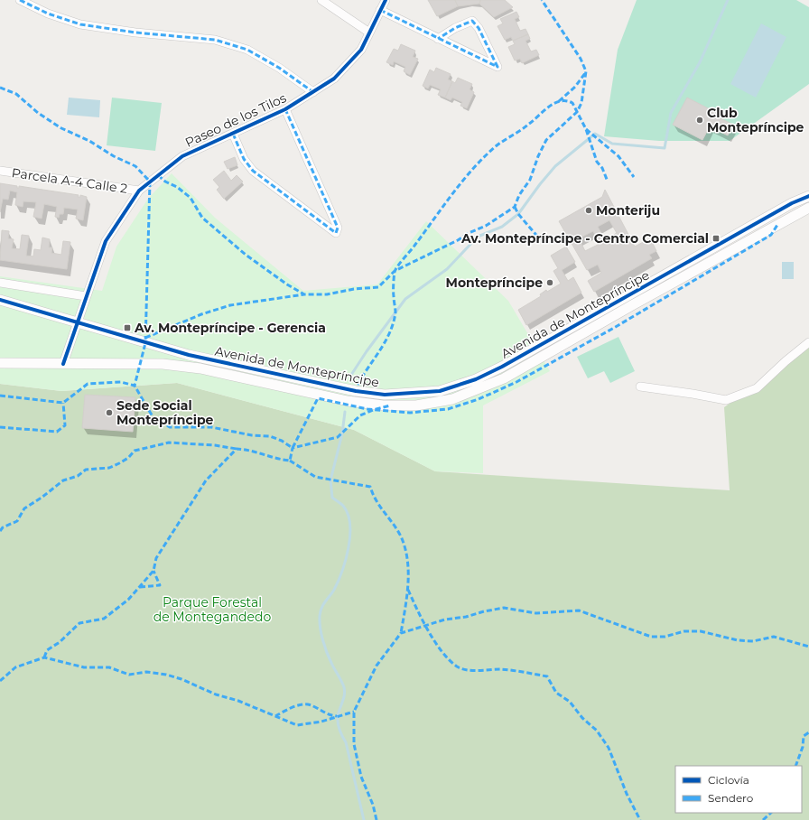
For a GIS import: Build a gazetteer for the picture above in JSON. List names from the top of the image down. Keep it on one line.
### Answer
{"streets":{"street":["Paseo de los Tilos","Parcela A-4 Calle 2","Avenida de Montepríncipe"]},"crossings":[["Paseo de los Tilos","Parcela A-4 Calle 2"],["Paseo de los Tilos","Avenida de Montepríncipe"]],"parks":["Parque Forestal de Montegandedo"],"places":{"other":["Club Montepríncipe","Monteriju","Montepríncipe","Sede Social Montepríncipe"],"transit":["Av. Montepríncipe - Centro Comercial","Av. Montepríncipe - Gerencia"]},"legend":["Ciclovía","Sendero"]}
